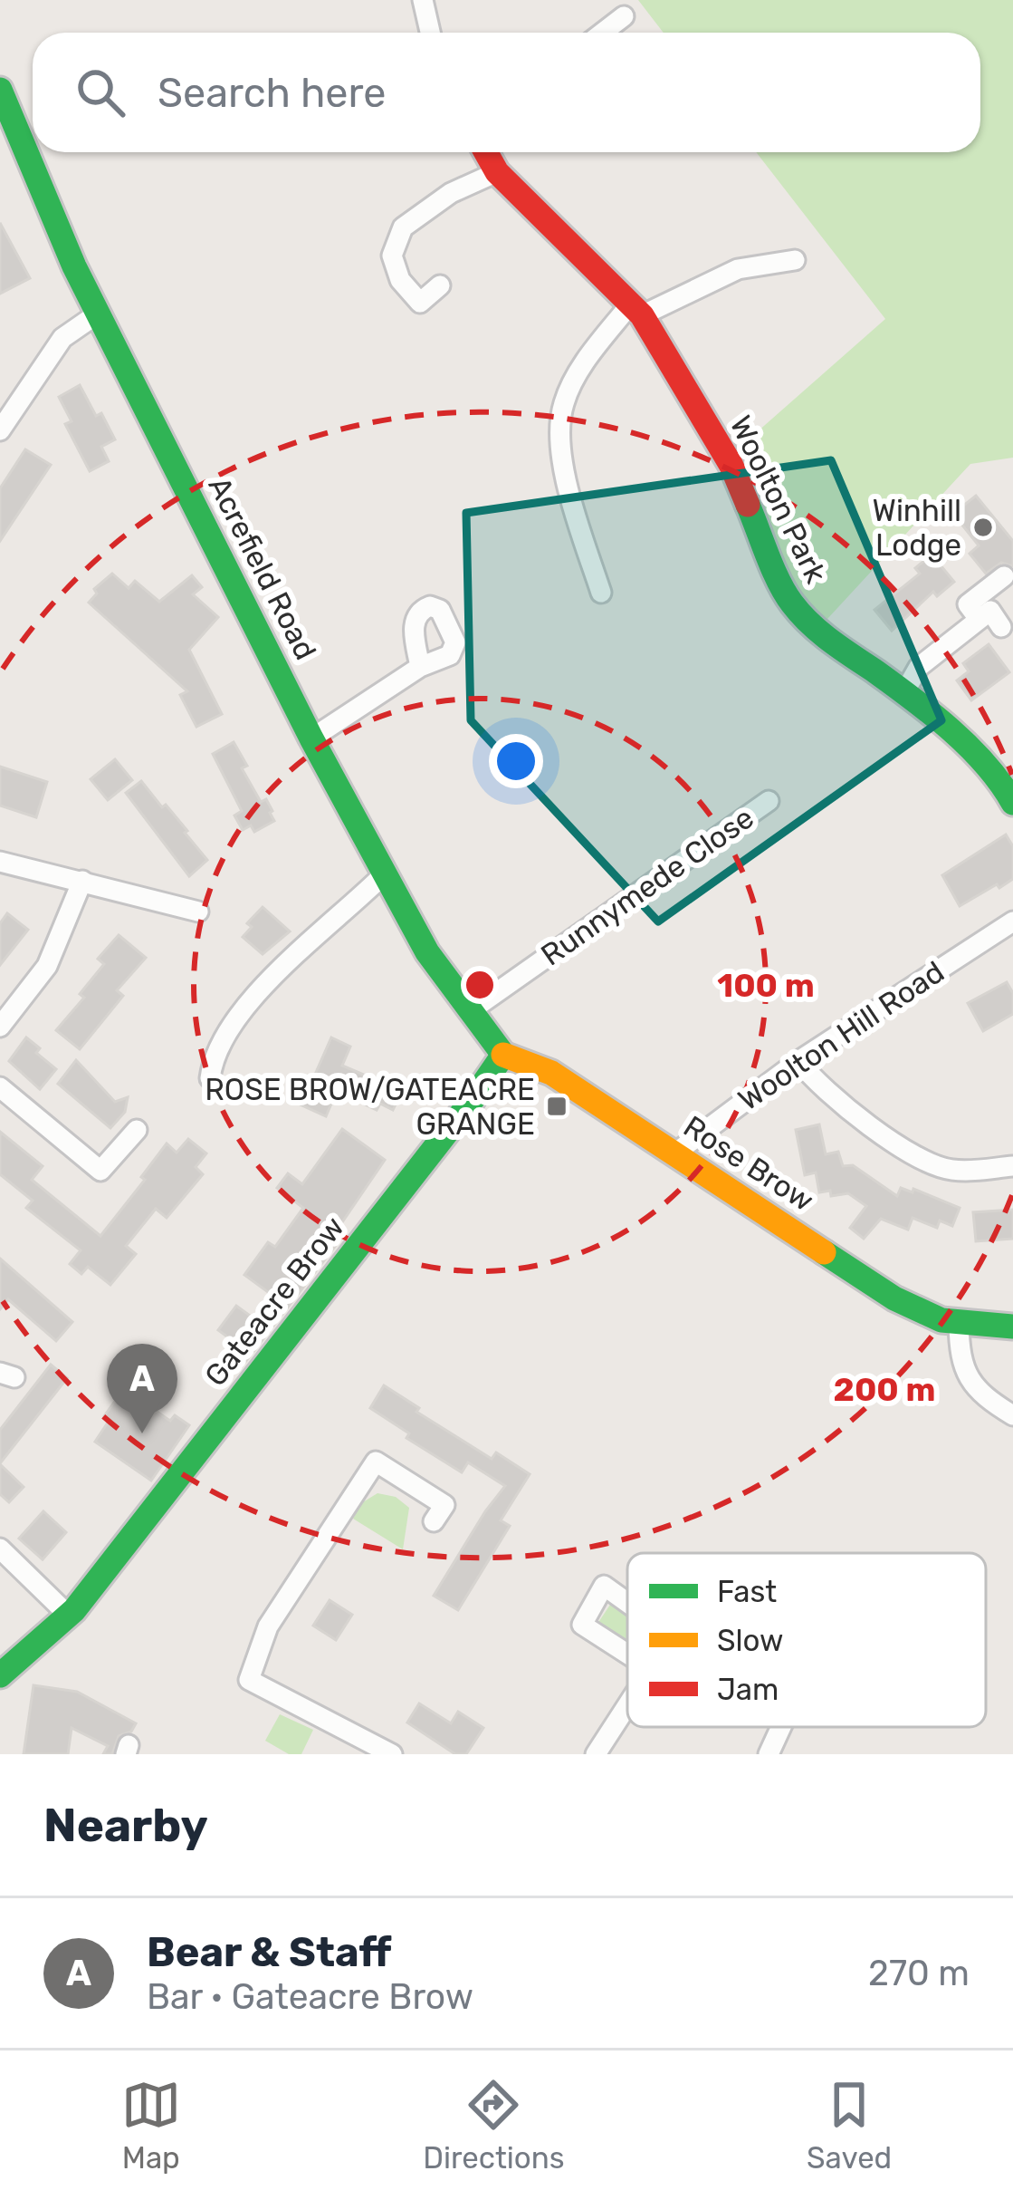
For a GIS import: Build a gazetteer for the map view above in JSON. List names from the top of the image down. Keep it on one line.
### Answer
{"streets":{"main road":["Woolton Park","Acrefield Road","Rose Brow","Gateacre Brow"],"street":["Runnymede Close","Woolton Hill Road"]},"crossings":[["Acrefield Road","Runnymede Close"],["Acrefield Road","Rose Brow"],["Acrefield Road","Gateacre Brow"],["Woolton Hill Road","Rose Brow"],["Rose Brow","Gateacre Brow"]],"places":{"other":["Winhill Lodge"],"transit":["ROSE BROW/GATEACRE GRANGE"]},"legend":["Fast","Slow","Jam"],"page":{"search":"Search here","pins":"A","heading":"Nearby","list":[{"mark":"A","name":"Bear & Staff","note":"Bar · Gateacre Brow","value":"270 m"}],"nav":["Map","Directions","Saved"]},"rings":["100 m","200 m"]}
